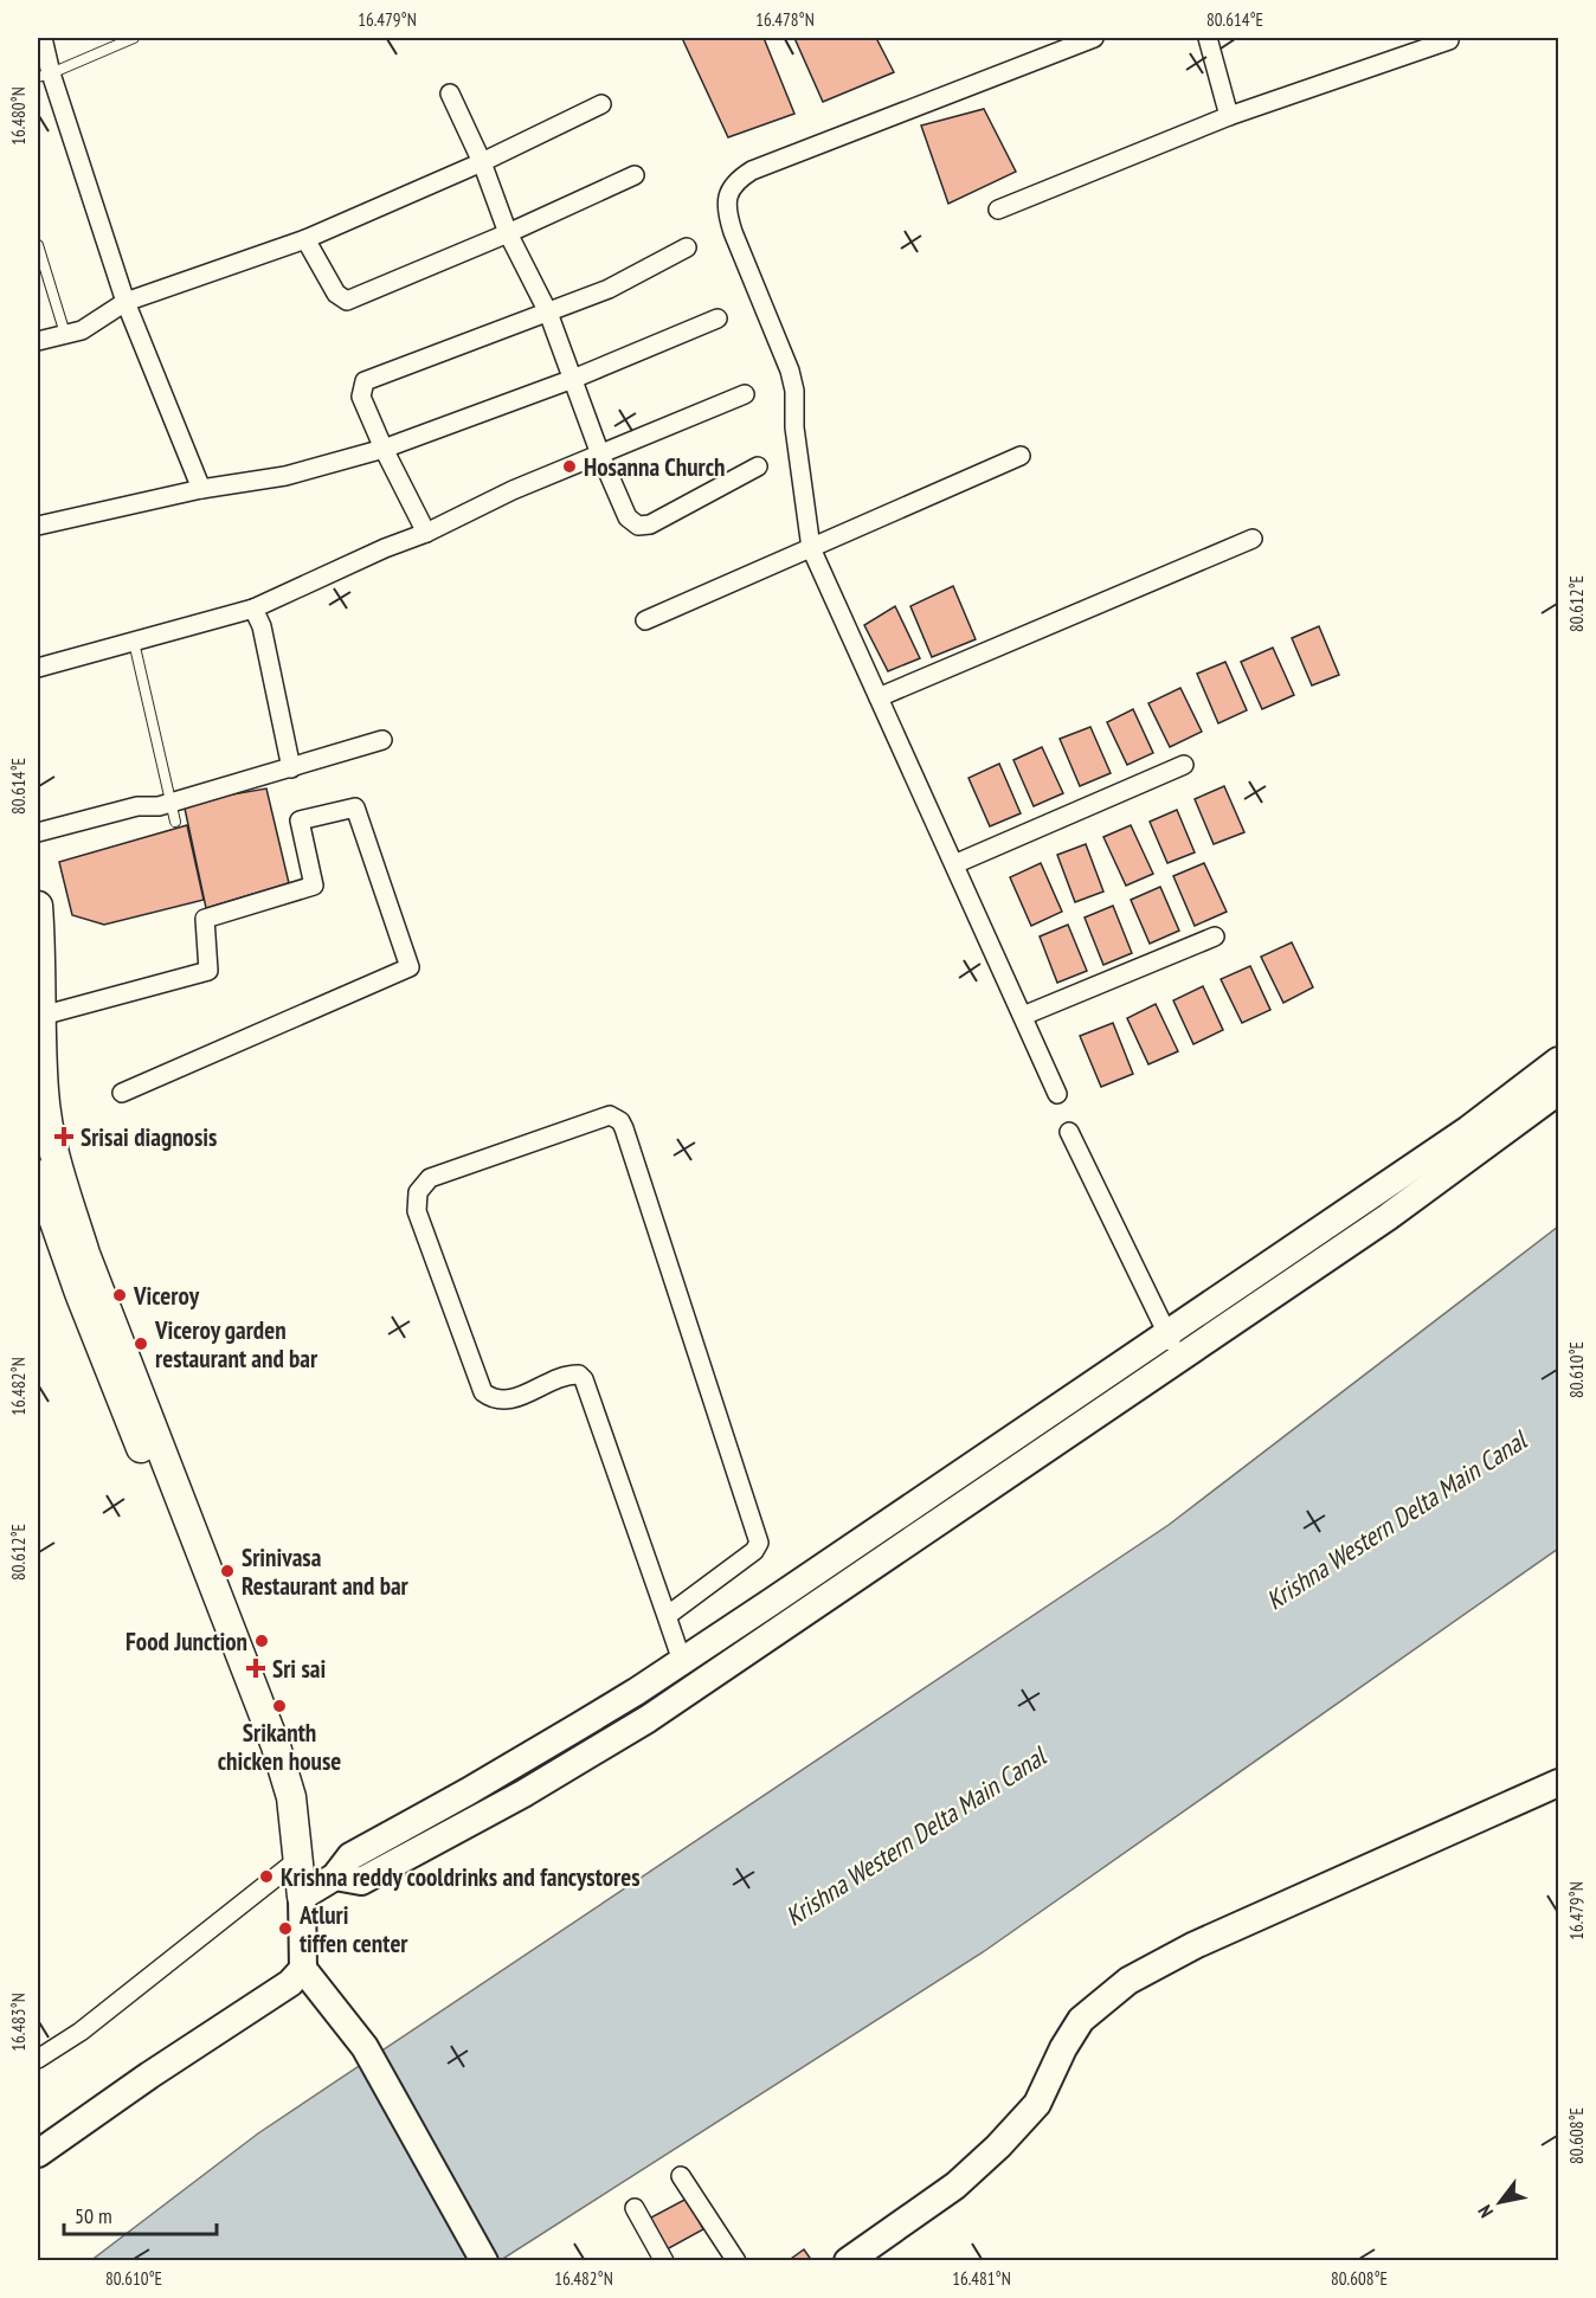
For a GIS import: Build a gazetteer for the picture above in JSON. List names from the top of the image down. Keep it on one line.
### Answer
{"water":["Krishna Western Delta Main Canal"],"places":{"other":["Hosanna Church","Viceroy","Viceroy garden restaurant and bar","Srinivasa Restaurant and bar","Food Junction","Srikanth chicken house","Krishna reddy cooldrinks and fancystores","Atluri tiffen center"],"health":["Srisai diagnosis","Sri sai"]},"scale_bar":"50 m","north":"bottom left","coordinates":["16.479°N","16.478°N","80.614°E","16.480°N","80.612°E","80.610°E","16.482°N","16.483°N","80.608°E","16.481°N"]}
